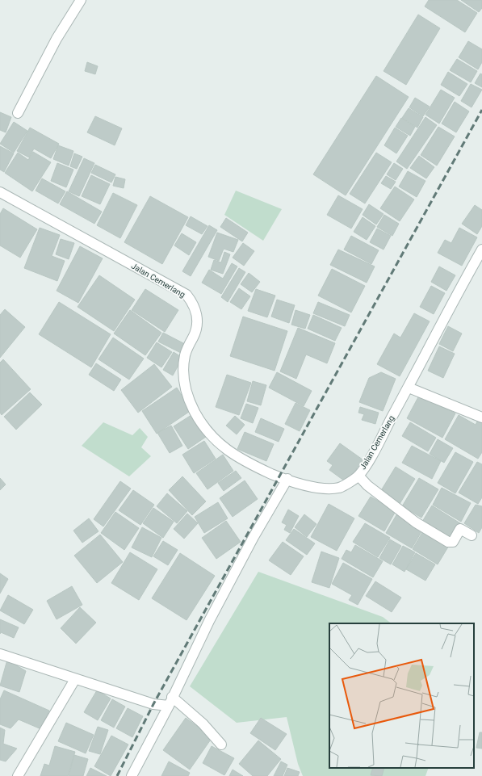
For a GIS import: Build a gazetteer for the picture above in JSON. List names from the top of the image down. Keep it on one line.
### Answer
{"streets":{"street":["Jalan Cemerlang"]}}
